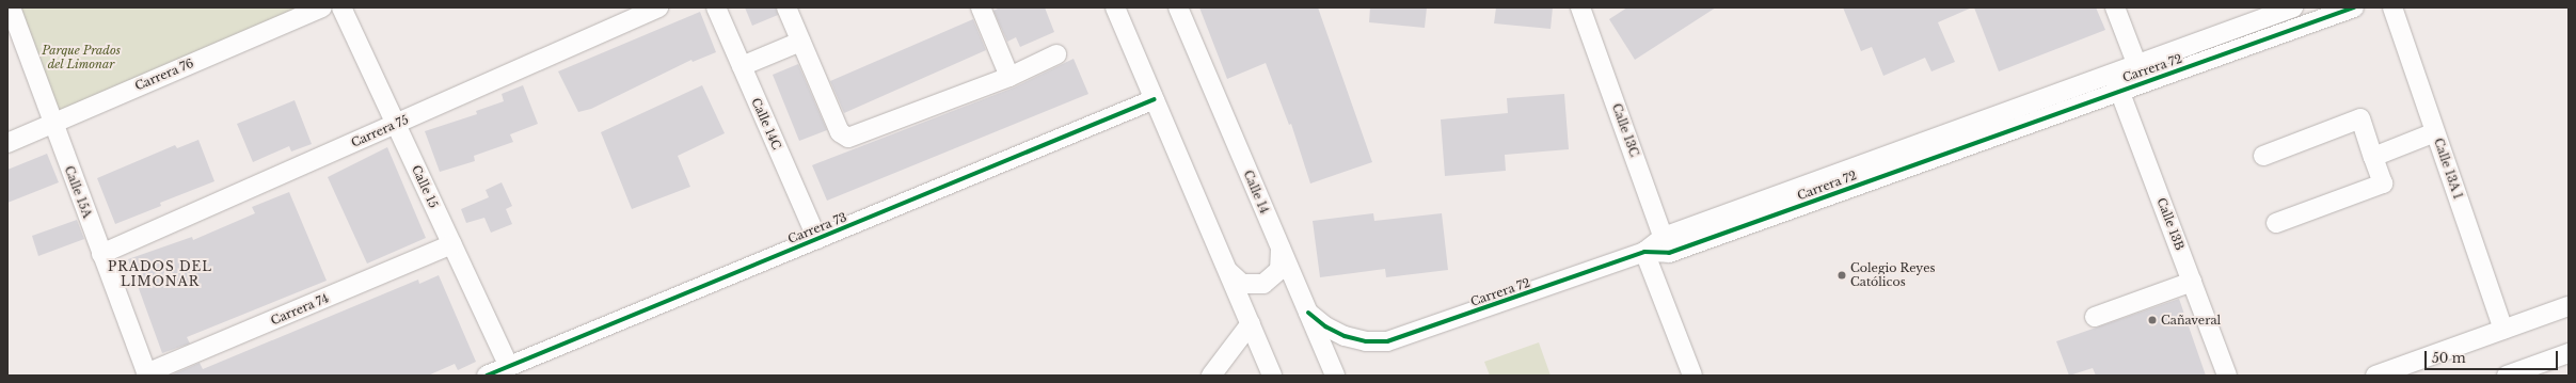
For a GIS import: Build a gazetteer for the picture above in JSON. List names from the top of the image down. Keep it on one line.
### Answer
{"streets":{"street":["Carrera 72","Carrera 76","Calle 14C","Calle 13C","Carrera 75","Calle 13A 1","Calle 15","Calle 15A","Calle 14","Calle 13B","Carrera 73","Carrera 74"]},"crossings":[["Carrera 72","Calle 13C"],["Carrera 72","Calle 14"],["Carrera 72","Calle 13B"],["Carrera 76","Calle 15A"],["Calle 14C","Carrera 73"],["Carrera 75","Calle 15"],["Carrera 75","Calle 15A"],["Calle 15","Carrera 73"],["Calle 15","Carrera 74"],["Calle 15A","Carrera 74"]],"districts":["PRADOS DEL LIMONAR"],"parks":["Parque Prados del Limonar"],"places":["Colegio Reyes Católicos","Cañaveral"],"scale_bar":"50 m"}
